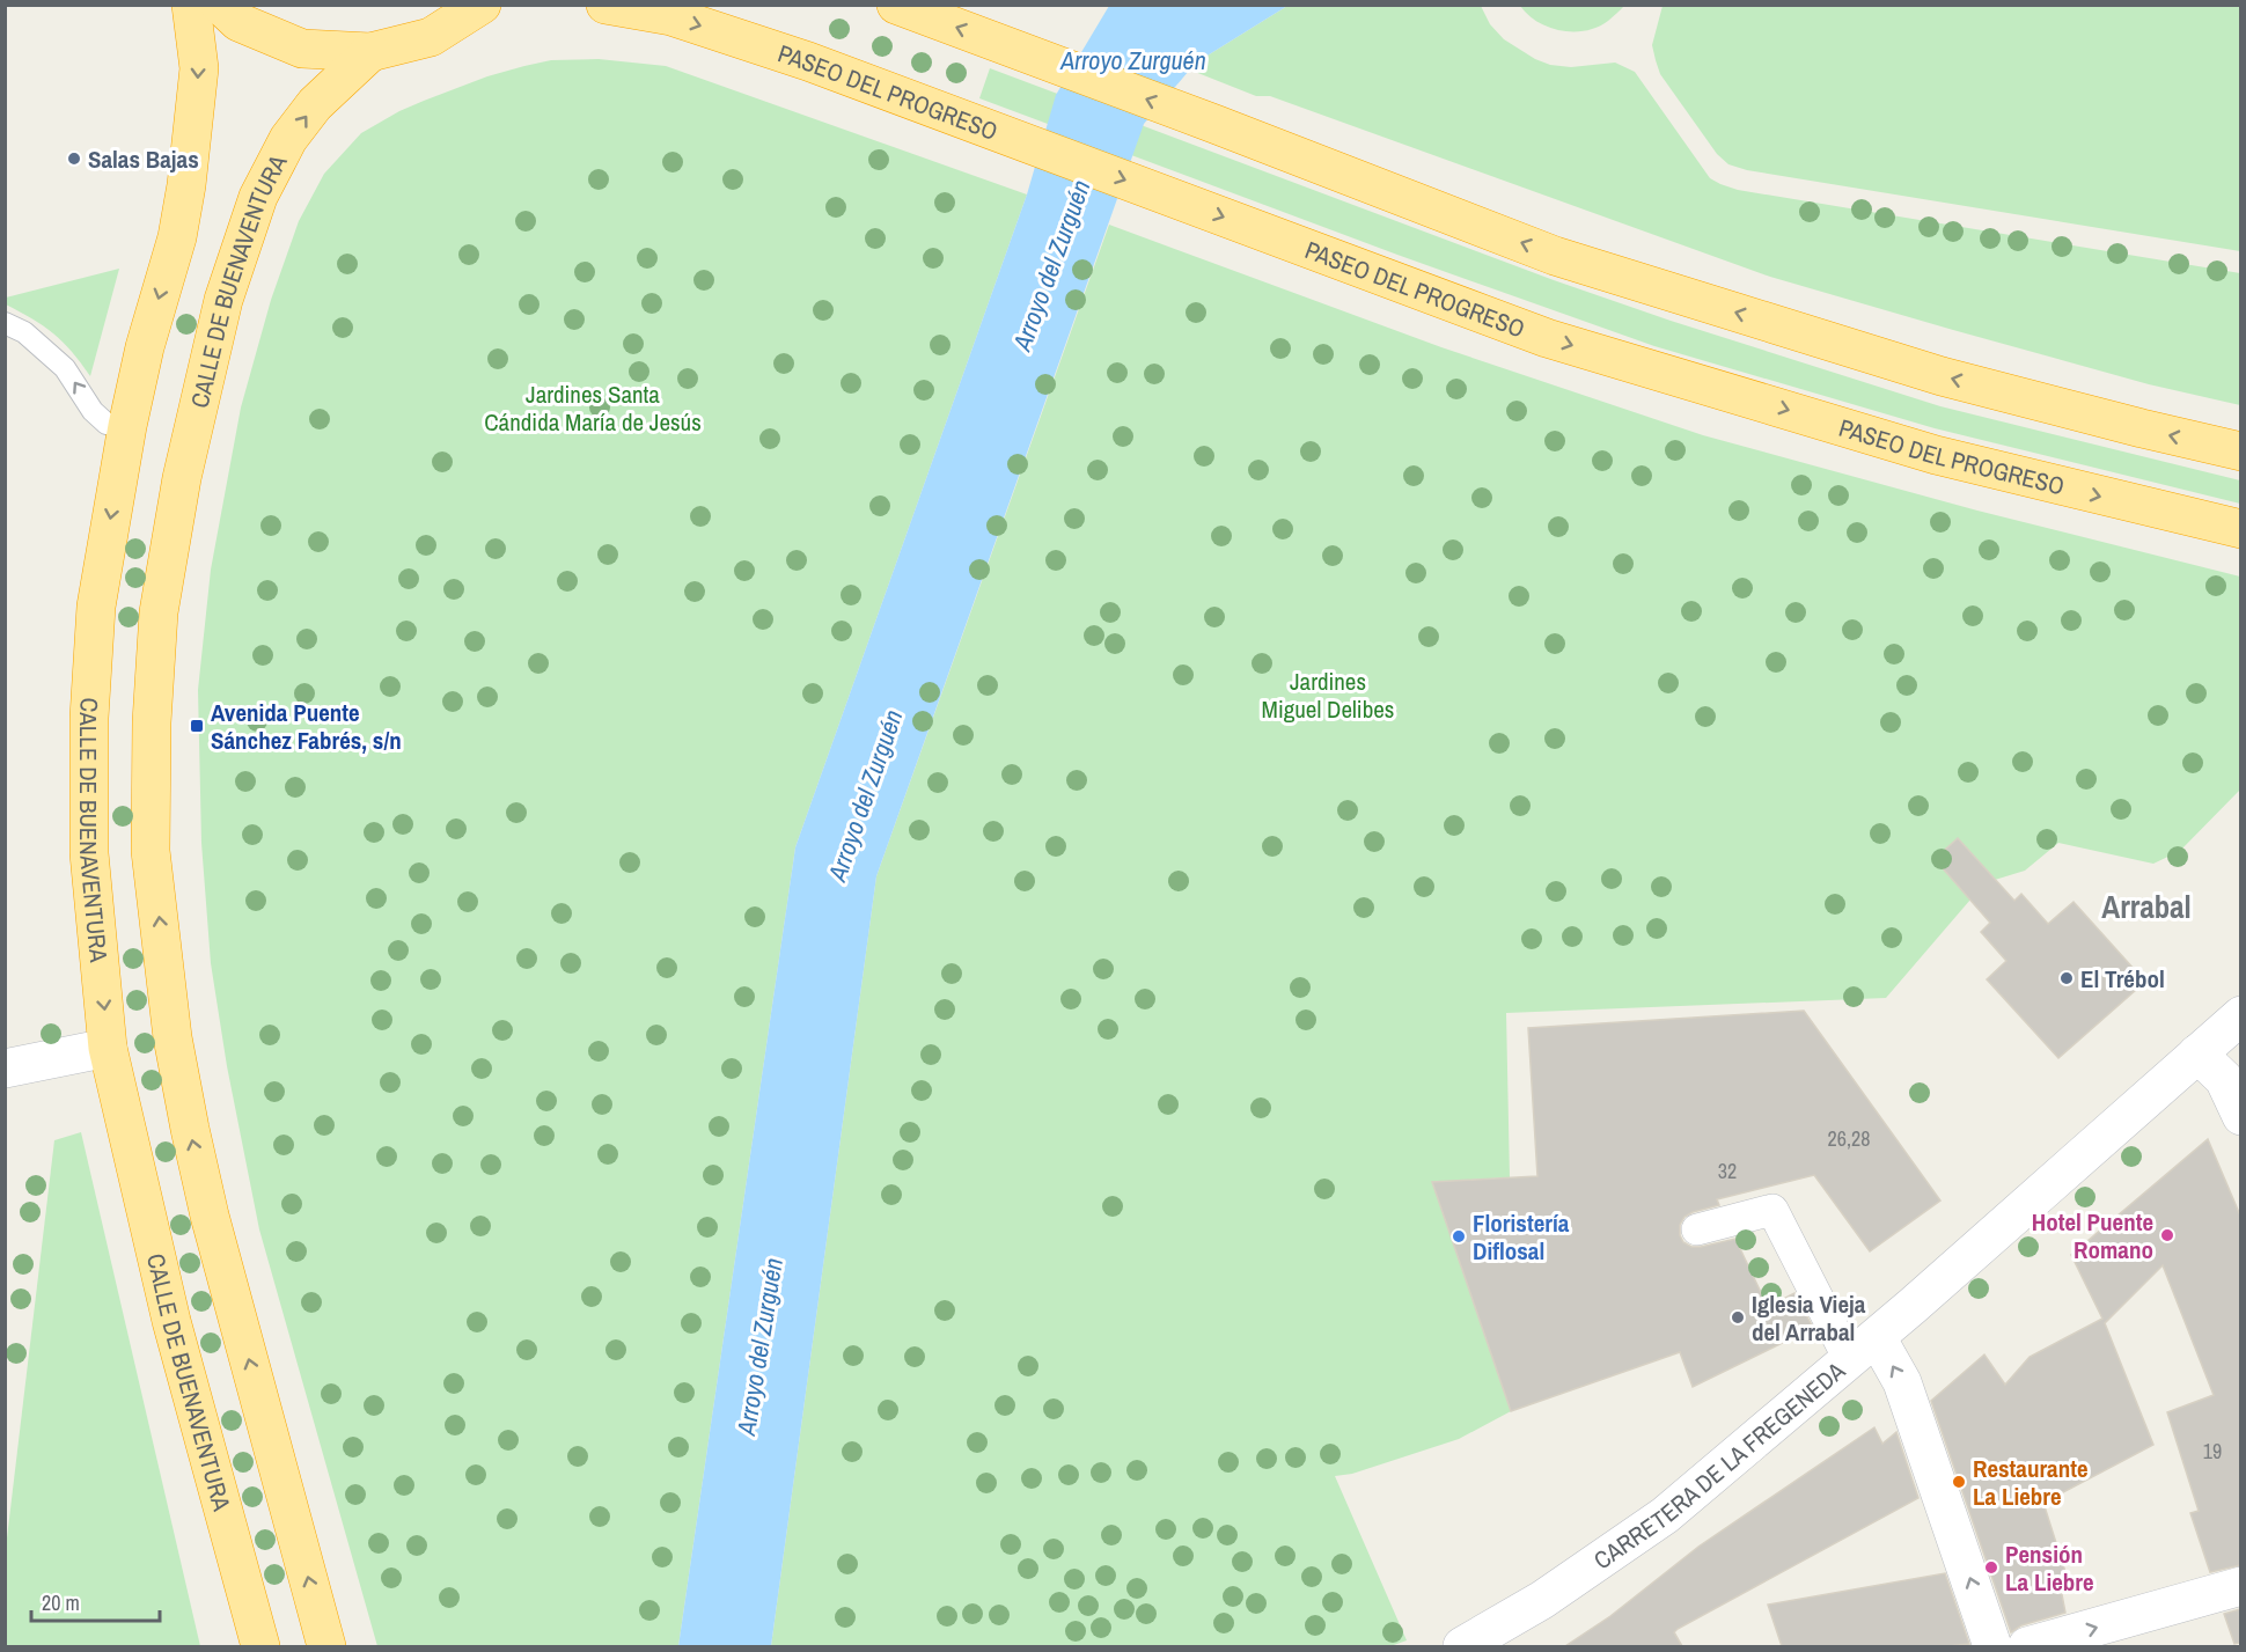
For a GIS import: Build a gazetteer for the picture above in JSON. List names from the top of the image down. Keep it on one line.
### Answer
{"streets":{"highway":["PASEO DEL PROGRESO","CALLE DE BUENAVENTURA"],"main road":["CARRETERA DE LA FREGENEDA"]},"districts":["Arrabal"],"water":["Arroyo Zurguén","Arroyo del Zurguén"],"parks":["Jardines Santa Cándida María de Jesús","Jardines Miguel Delibes"],"places":{"other":["Salas Bajas","El Trébol","Hotel Puente Romano","Floristería Diflosal","Iglesia Vieja del Arrabal","Restaurante La Liebre","Pensión La Liebre"],"transit":["Avenida Puente Sánchez Fabrés, s/n"]},"house_numbers":["26,28","32","19"],"scale_bar":"20 m"}
